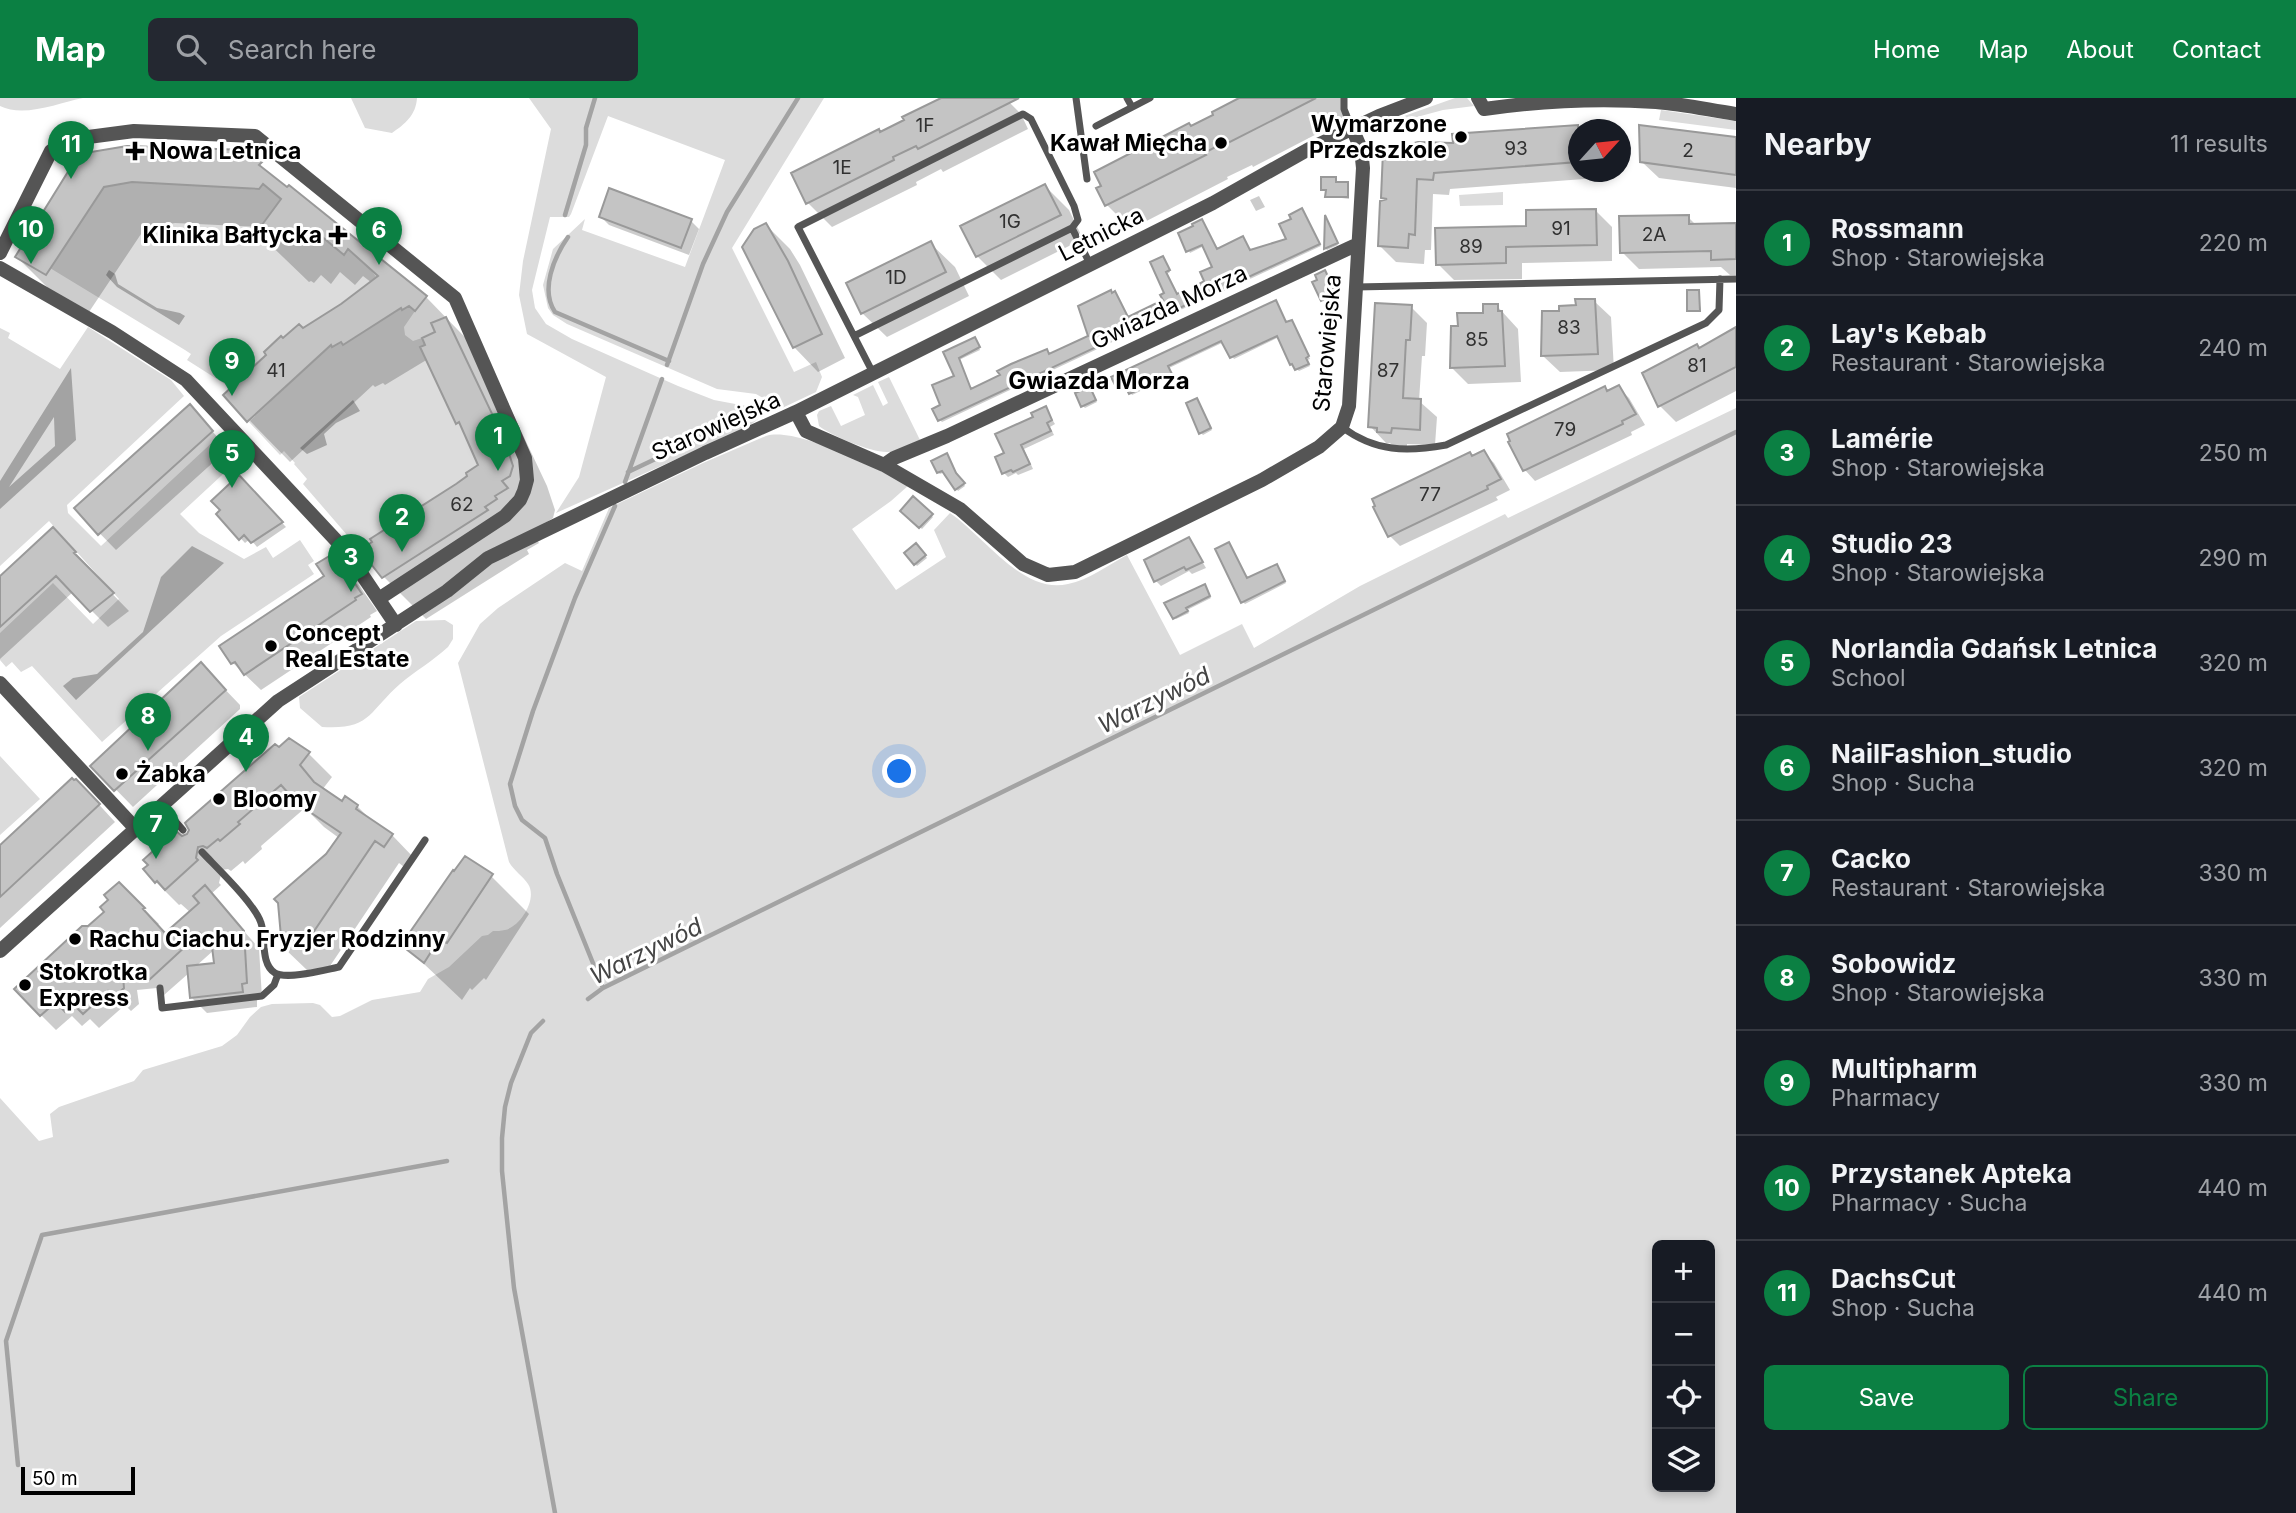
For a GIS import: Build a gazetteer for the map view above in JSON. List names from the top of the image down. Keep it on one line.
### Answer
{"streets":{"street":["Letnicka","Gwiazda Morza","Starowiejska"]},"crossings":[["Letnicka","Starowiejska"],["Gwiazda Morza","Starowiejska"]],"districts":["Gwiazda Morza"],"water":["Warzywód"],"places":{"other":["Wymarzone Przedszkole","Kawał Mięcha","Concept Real Estate","Żabka","Bloomy","Rachu Ciachu. Fryzjer Rodzinny","Stokrotka Express"],"health":["Nowa Letnica","Klinika Bałtycka"]},"house_numbers":["1F","93","2","1E","1G","91","2A","89","1D","83","85","81","41","87","79","77","62"],"scale_bar":"50 m","north":"top right","page":{"header":"Map","search":"Search here","nav":["Home","Map","About","Contact"],"heading":["Nearby","11 results"],"pins":["11","10","6","9","1","5","2","3","8","4","7"],"list":[{"mark":"1","name":"Rossmann","note":"Shop · Starowiejska","value":"220 m"},{"mark":"2","name":"Lay's Kebab","note":"Restaurant · Starowiejska","value":"240 m"},{"mark":"3","name":"Lamérie","note":"Shop · Starowiejska","value":"250 m"},{"mark":"4","name":"Studio 23","note":"Shop · Starowiejska","value":"290 m"},{"mark":"5","name":"Norlandia Gdańsk Letnica","note":"School","value":"320 m"},{"mark":"6","name":"NailFashion_studio","note":"Shop · Sucha","value":"320 m"},{"mark":"7","name":"Cacko","note":"Restaurant · Starowiejska","value":"330 m"},{"mark":"8","name":"Sobowidz","note":"Shop · Starowiejska","value":"330 m"},{"mark":"9","name":"Multipharm","note":"Pharmacy","value":"330 m"},{"mark":"10","name":"Przystanek Apteka","note":"Pharmacy · Sucha","value":"440 m"},{"mark":"11","name":"DachsCut","note":"Shop · Sucha","value":"440 m"}],"map_buttons":["+","−"],"buttons":["Save","Share"],"scale":"50 m"}}
